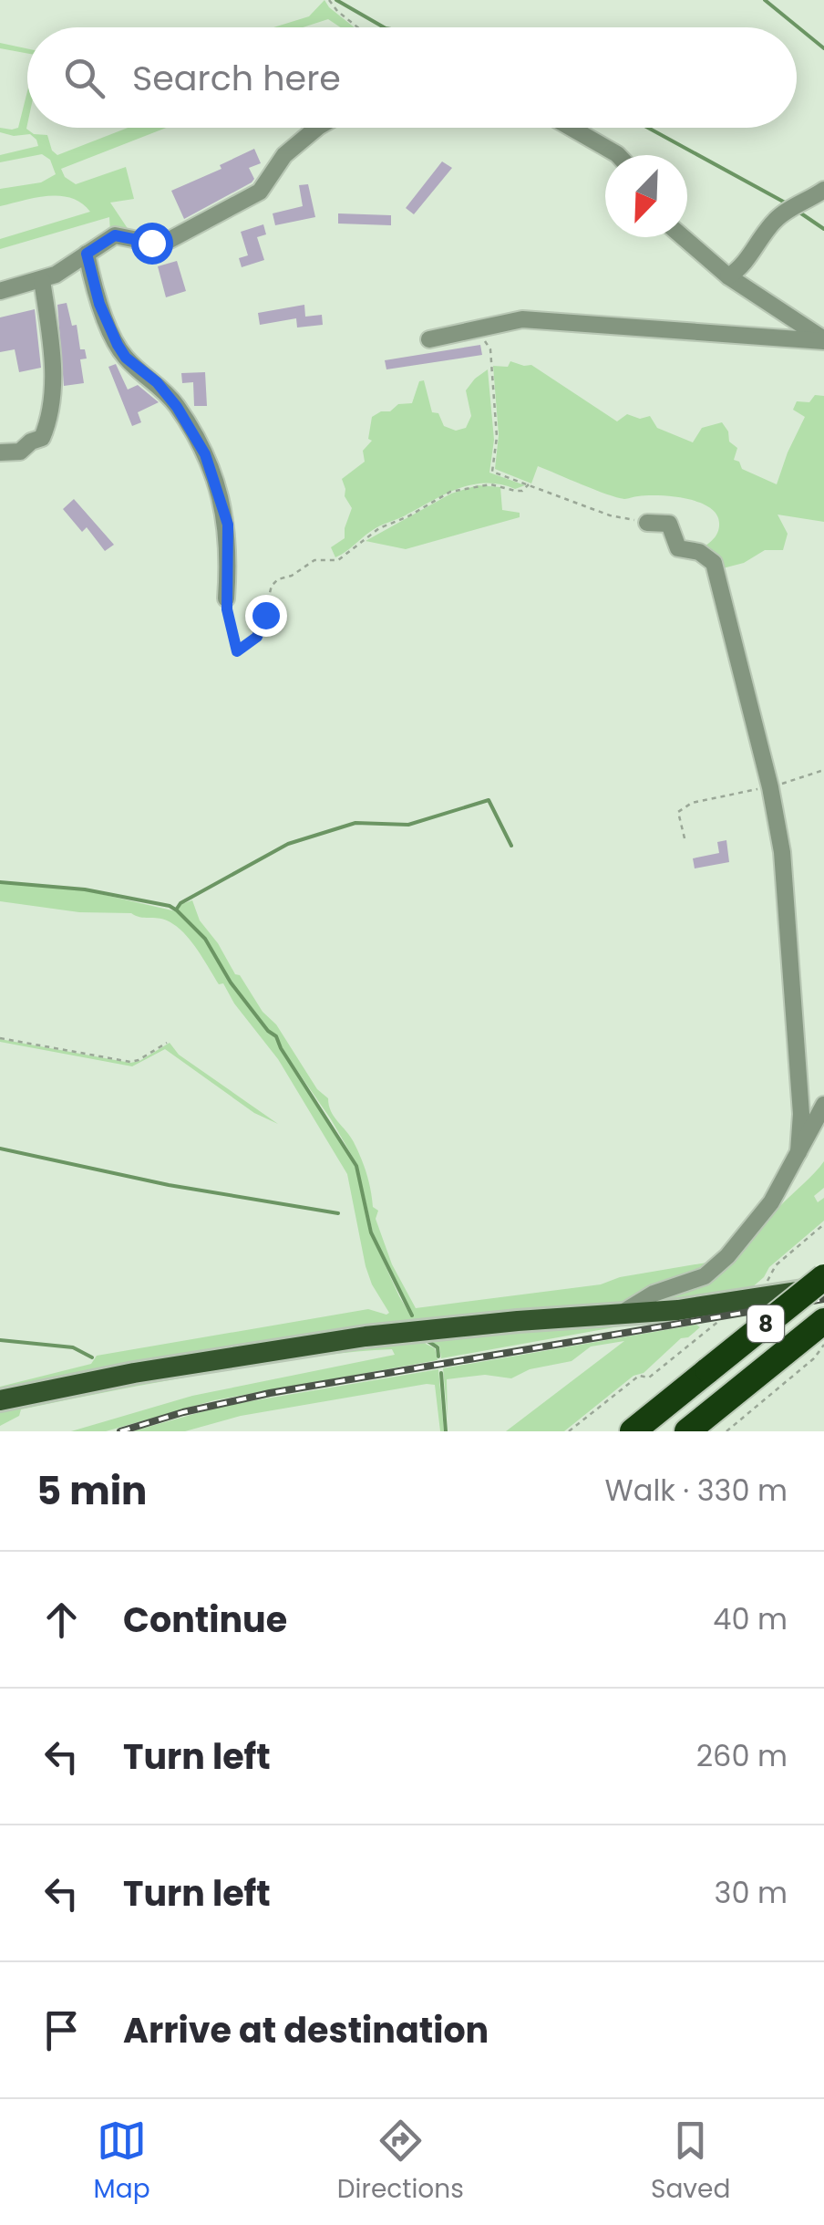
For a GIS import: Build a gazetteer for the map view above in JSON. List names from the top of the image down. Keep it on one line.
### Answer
{"streets":{"highway":["8"]},"north":"bottom left","page":{"search":"Search here","heading":["5 min","Walk · 330 m"],"list":[["Continue","40 m"],["Turn left","260 m"],["Turn left","30 m"],"Arrive at destination"],"nav":["Map","Directions","Saved"]}}
